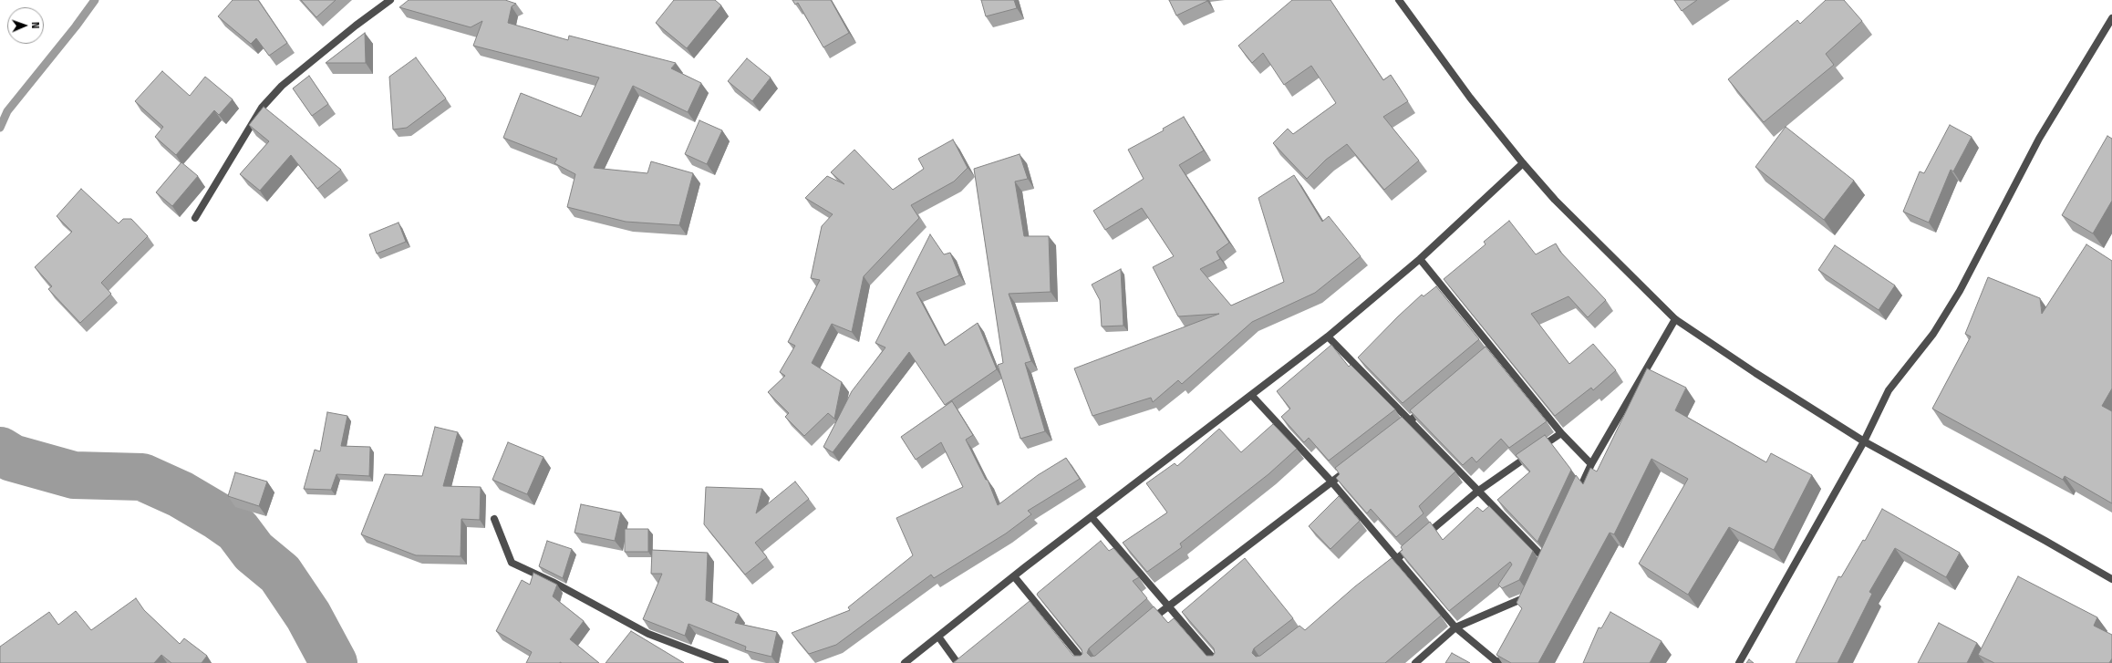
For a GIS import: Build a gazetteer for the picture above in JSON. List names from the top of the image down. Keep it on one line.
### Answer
{"north":"right"}
